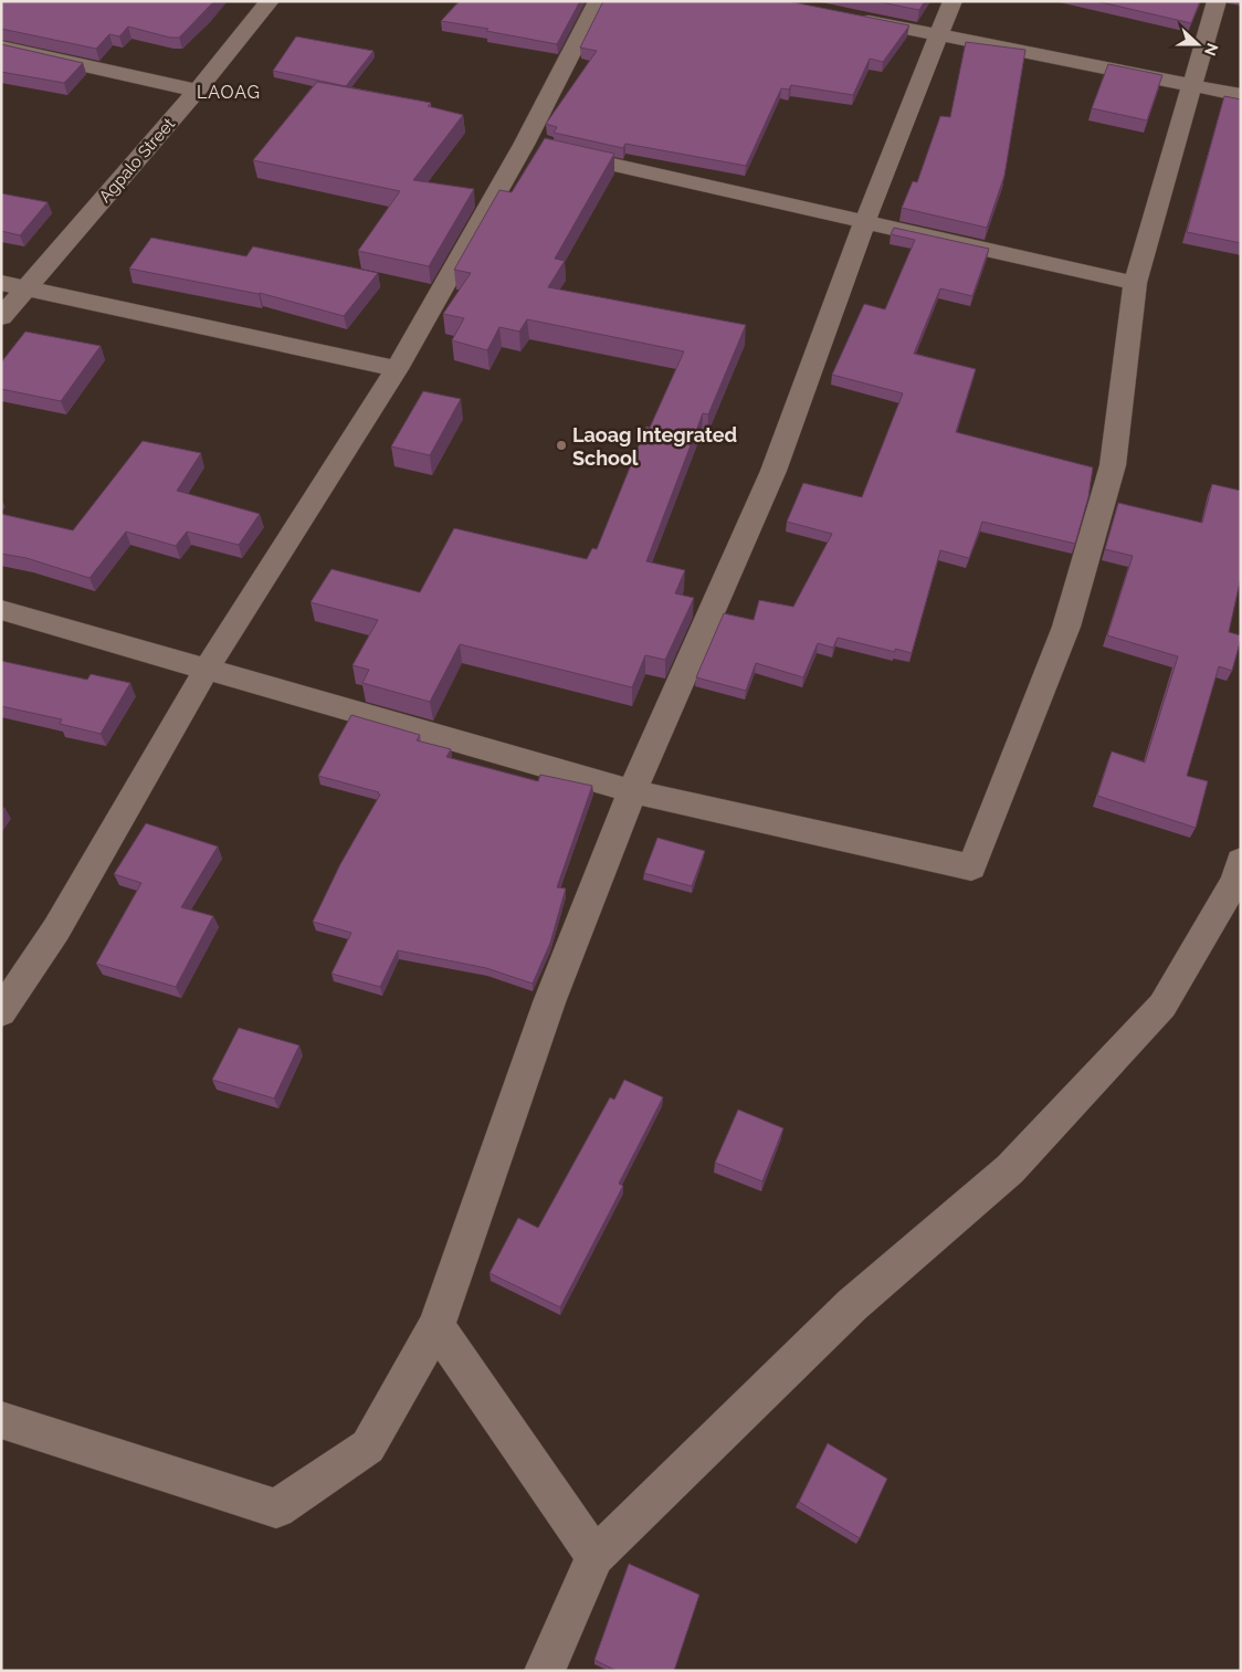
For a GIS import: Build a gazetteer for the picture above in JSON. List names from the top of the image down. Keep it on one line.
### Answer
{"streets":{"street":["Agpalo Street"]},"districts":["LAOAG"],"places":["Laoag Integrated School"],"north":"right"}
